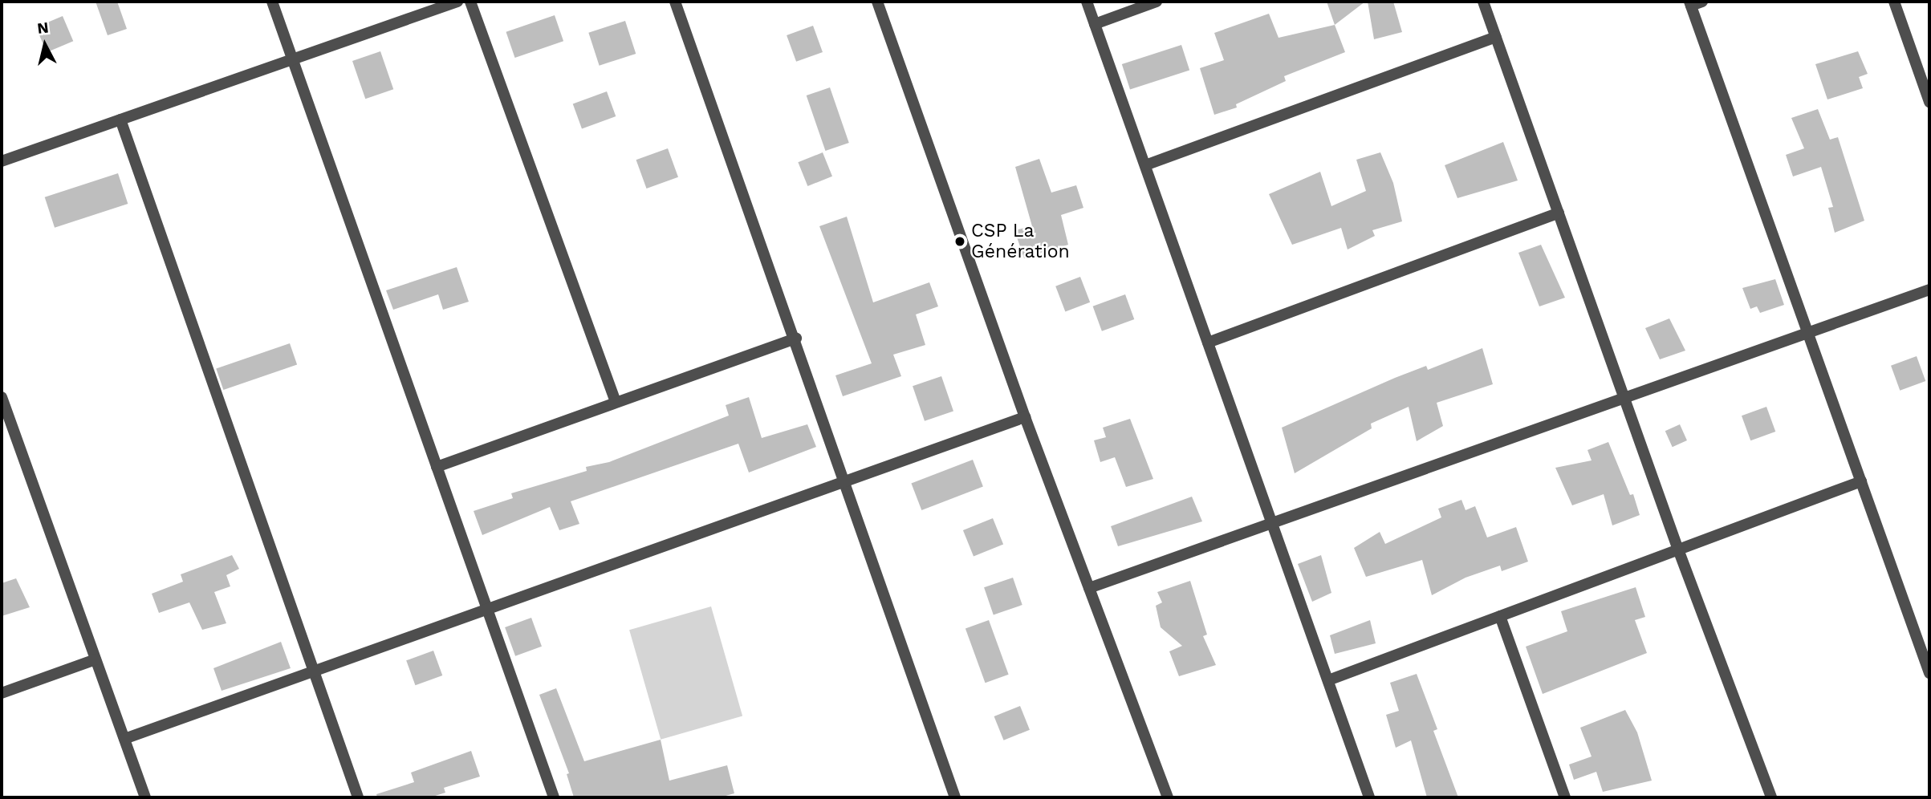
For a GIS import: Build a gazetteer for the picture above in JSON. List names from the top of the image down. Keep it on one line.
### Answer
{"places":["CSP La Génération"],"north":"top"}
